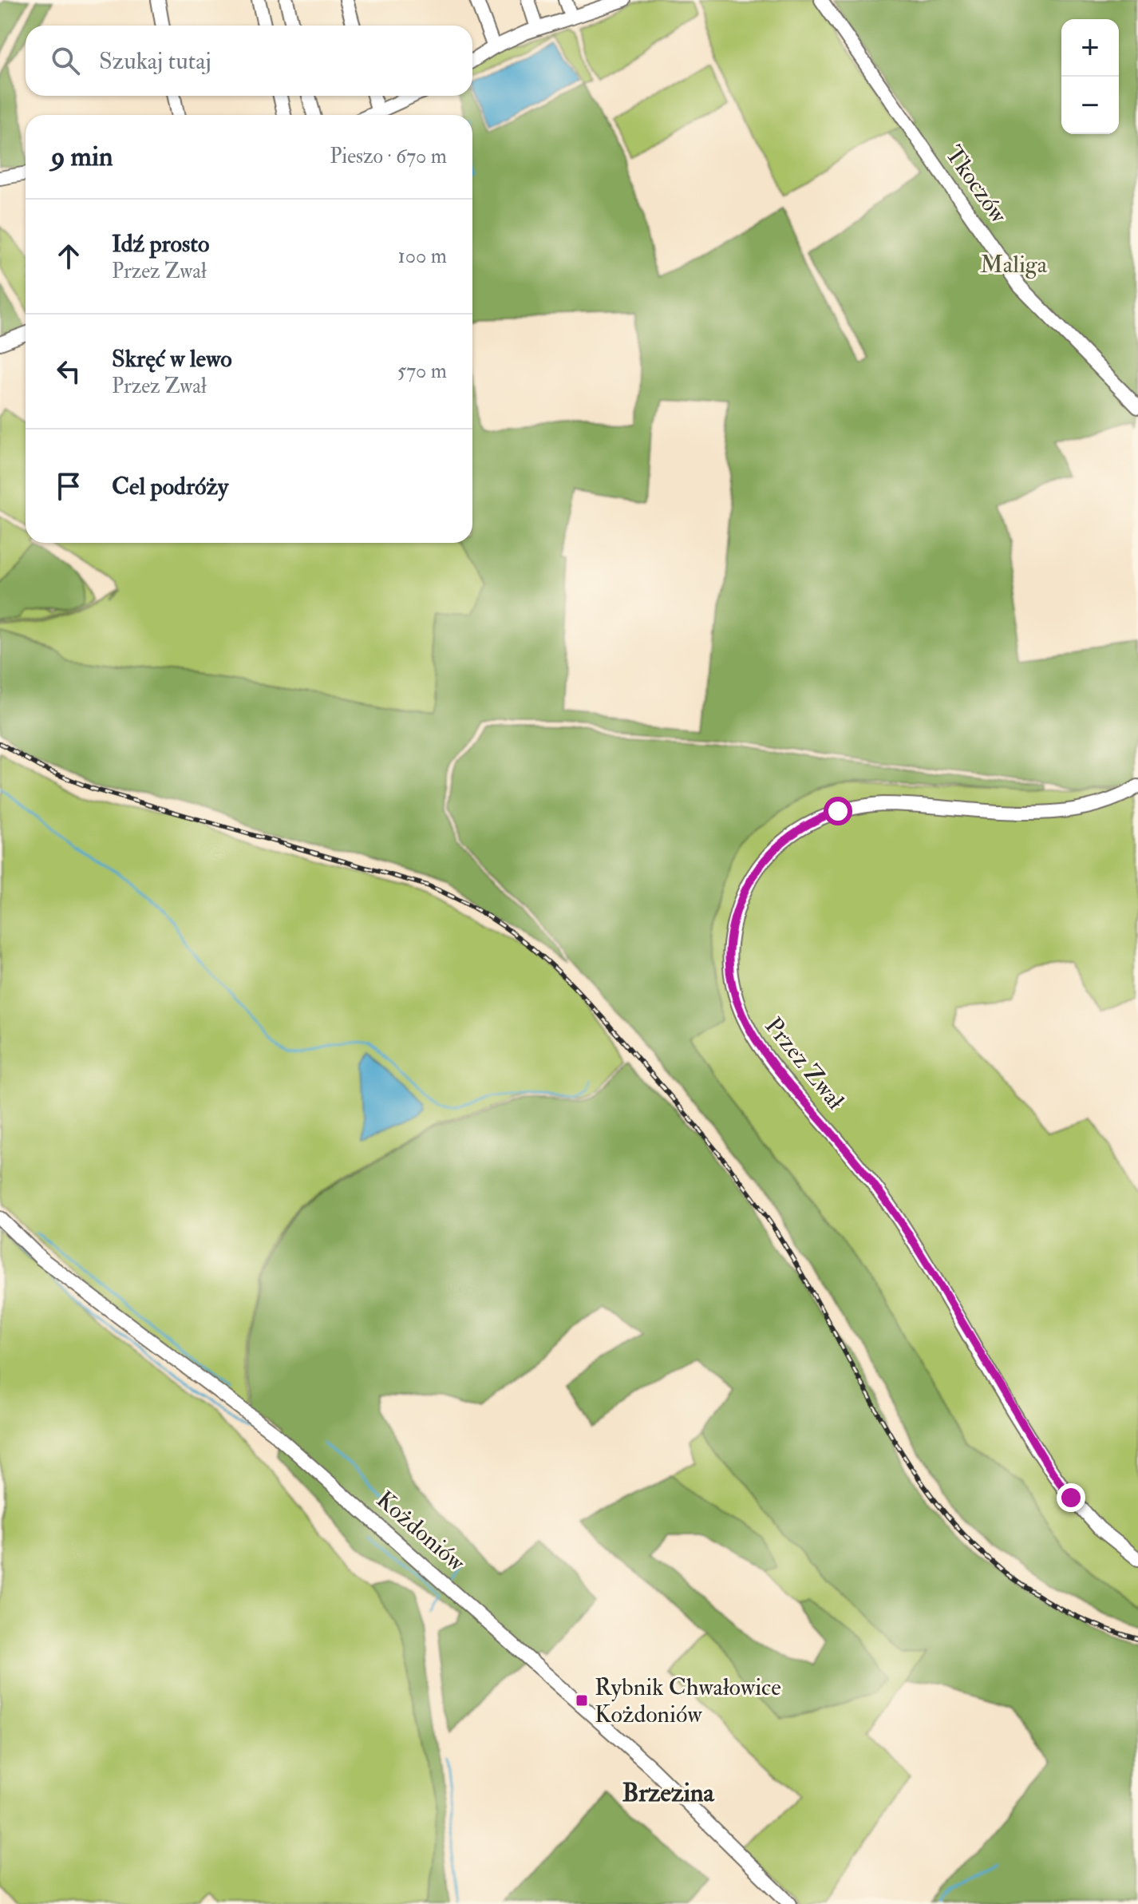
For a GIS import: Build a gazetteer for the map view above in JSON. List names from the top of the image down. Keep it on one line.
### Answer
{"streets":{"street":["Tkoczów","Przez Zwał","Kożdoniów"]},"districts":["Brzezina"],"parks":["Maliga"],"places":{"transit":["Rybnik Chwałowice Kożdoniów"]},"page":{"map_buttons":["+","−"],"search":"Szukaj tutaj","heading":["9 min","Pieszo · 670 m"],"list":[["Idź prosto","Przez Zwał","100 m"],["Skręć w lewo","Przez Zwał","570 m"],"Cel podróży"]}}
